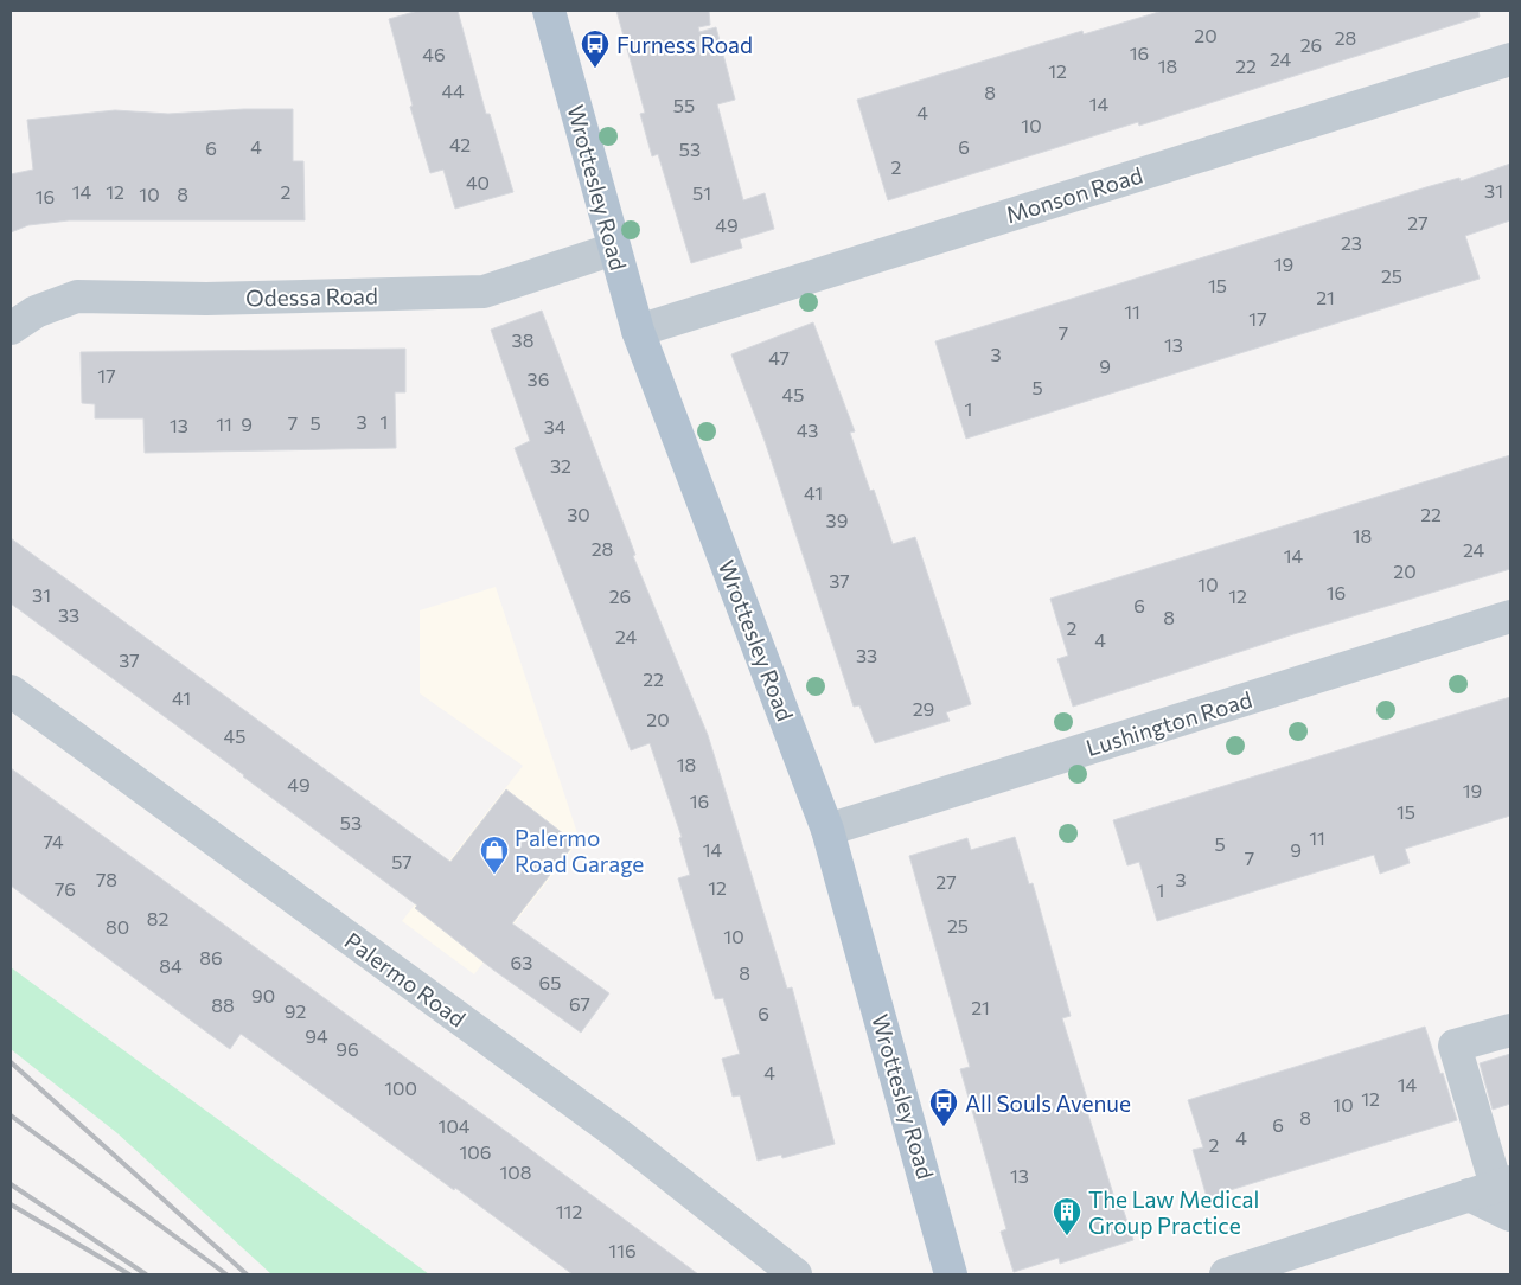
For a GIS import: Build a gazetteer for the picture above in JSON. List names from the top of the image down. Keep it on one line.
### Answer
{"streets":{"main road":["Wrottesley Road"],"street":["Monson Road","Odessa Road","Lushington Road","Palermo Road"]},"crossings":[["Wrottesley Road","Monson Road"],["Wrottesley Road","Odessa Road"],["Wrottesley Road","Lushington Road"]],"places":{"bus stop":["Furness Road","All Souls Avenue"],"shop":["Palermo Road Garage"],"building":["The Law Medical Group Practice"]},"house_numbers":["20","28","26","16","46","24","18","22","12","44","8","14","55","4","10","42","4","6","6","53","2","40","31","14","12","2","51","10","8","16","27","49","23","19","25","15","21","11","17","7","38","13","3","47","9","17","36","5","45","1","3","1","7","5","11","9","13","34","43","32","41","30","22","39","18","28","24","14","20","37","10","16","31","26","12","6","33","8","2","24","4","33","37","22","41","29","20","45","18","49","19","16","15","53","11","74","5","14","9","7","57","78","3","27","12","76","1","82","25","80","10","86","63","84","8","65","90","67","88","21","92","6","94","96","4","14","100","12","10","8","6","104","4","2","106","108","13","112","116"]}
